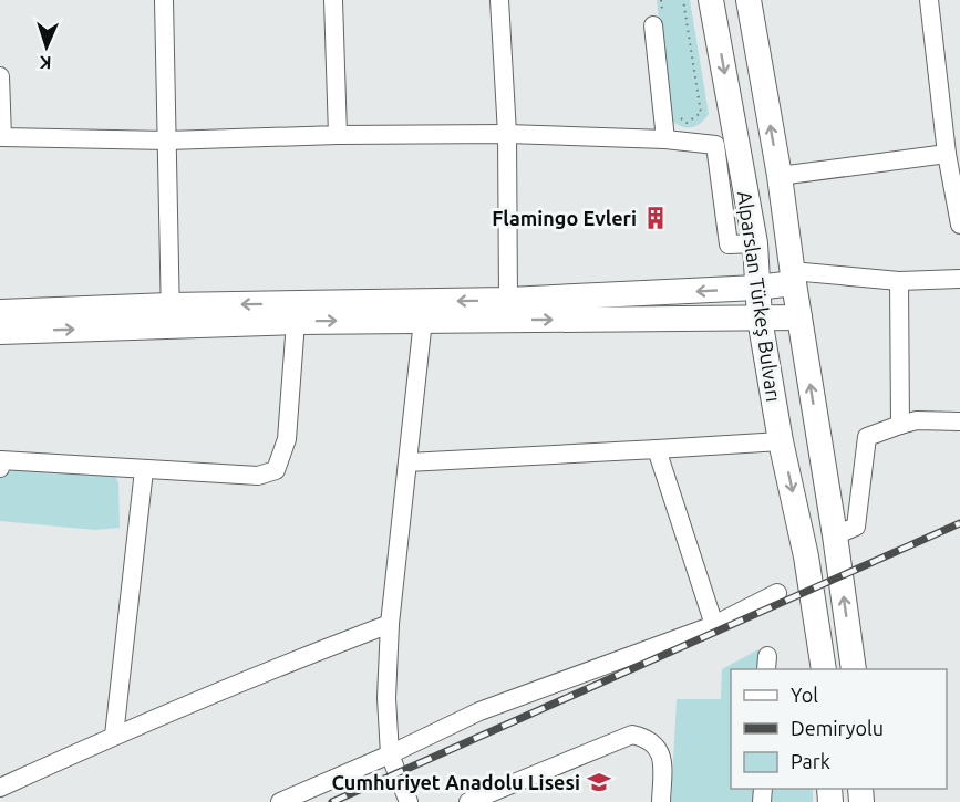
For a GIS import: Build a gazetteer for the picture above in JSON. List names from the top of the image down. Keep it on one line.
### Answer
{"streets":{"main road":["Alparslan Türkeş Bulvarı"]},"places":{"building":["Flamingo Evleri"],"school or university":["Cumhuriyet Anadolu Lisesi"]},"legend":["Yol","Demiryolu","Park"],"north":"bottom"}
